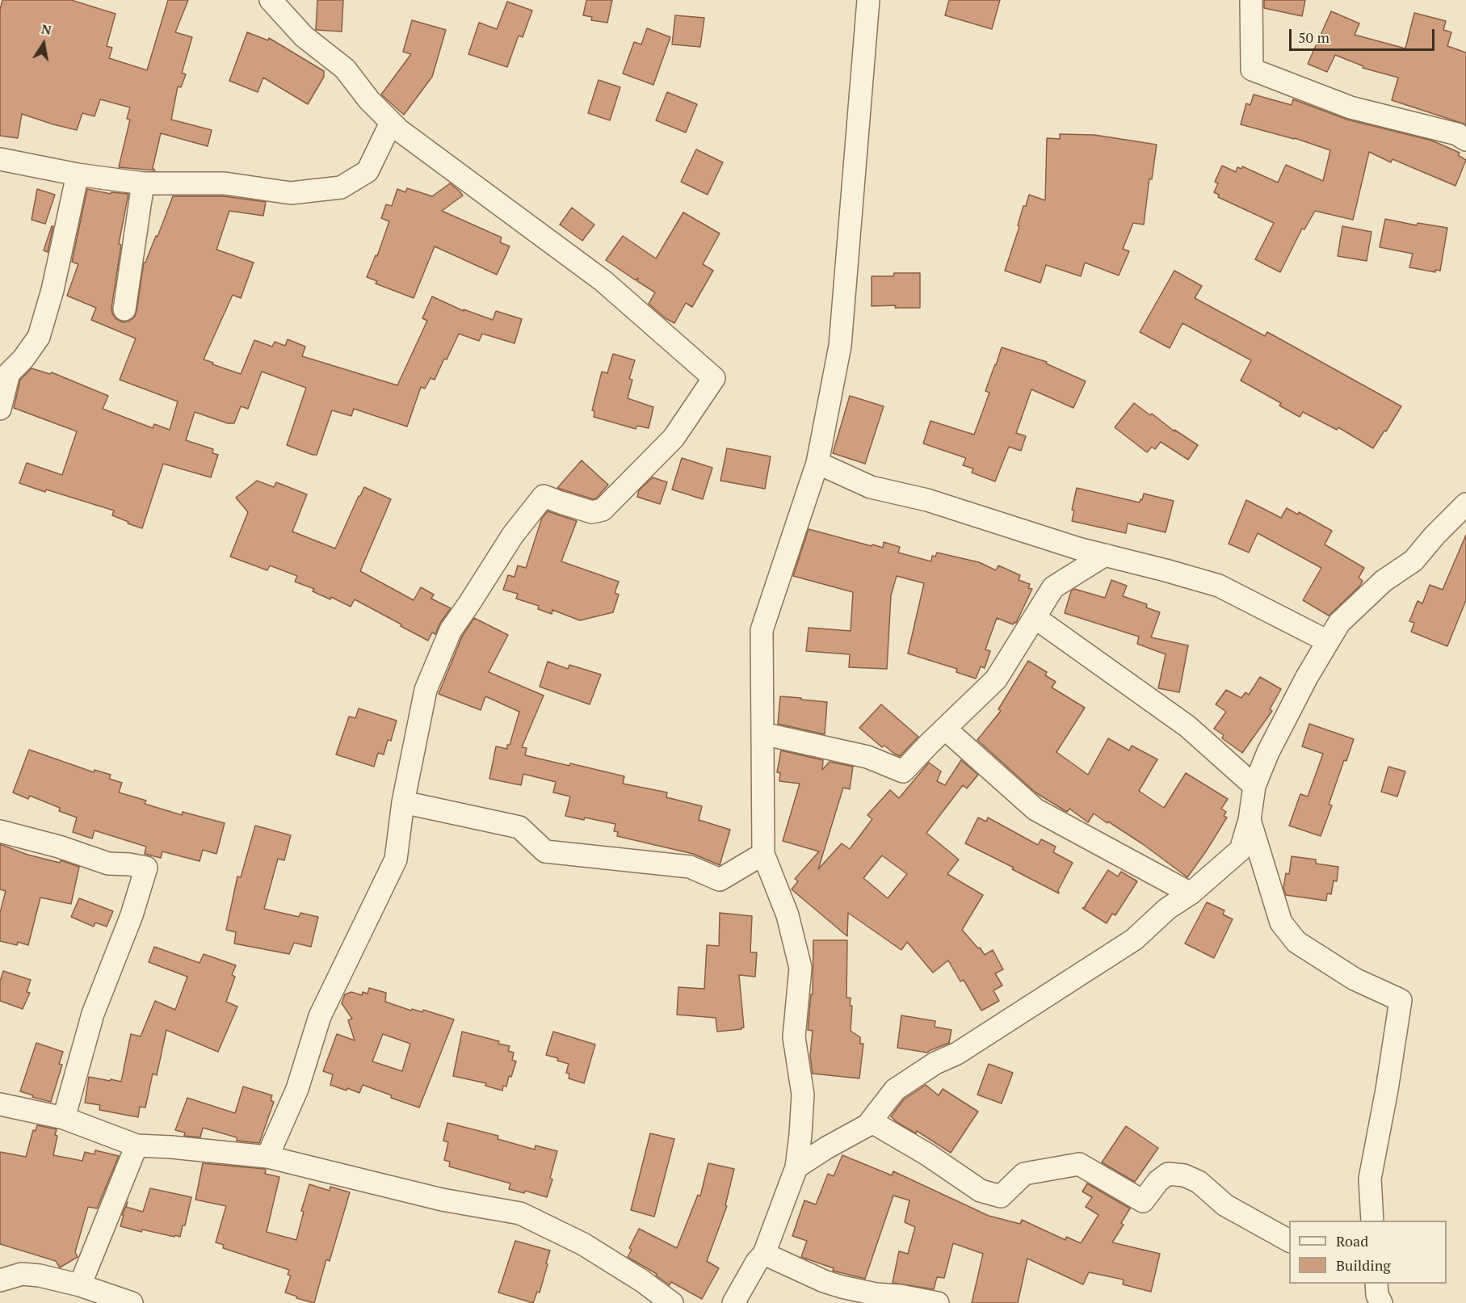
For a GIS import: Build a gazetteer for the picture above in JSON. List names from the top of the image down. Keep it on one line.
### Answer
{"legend":["Road","Building"],"scale_bar":"50 m","north":"top"}
